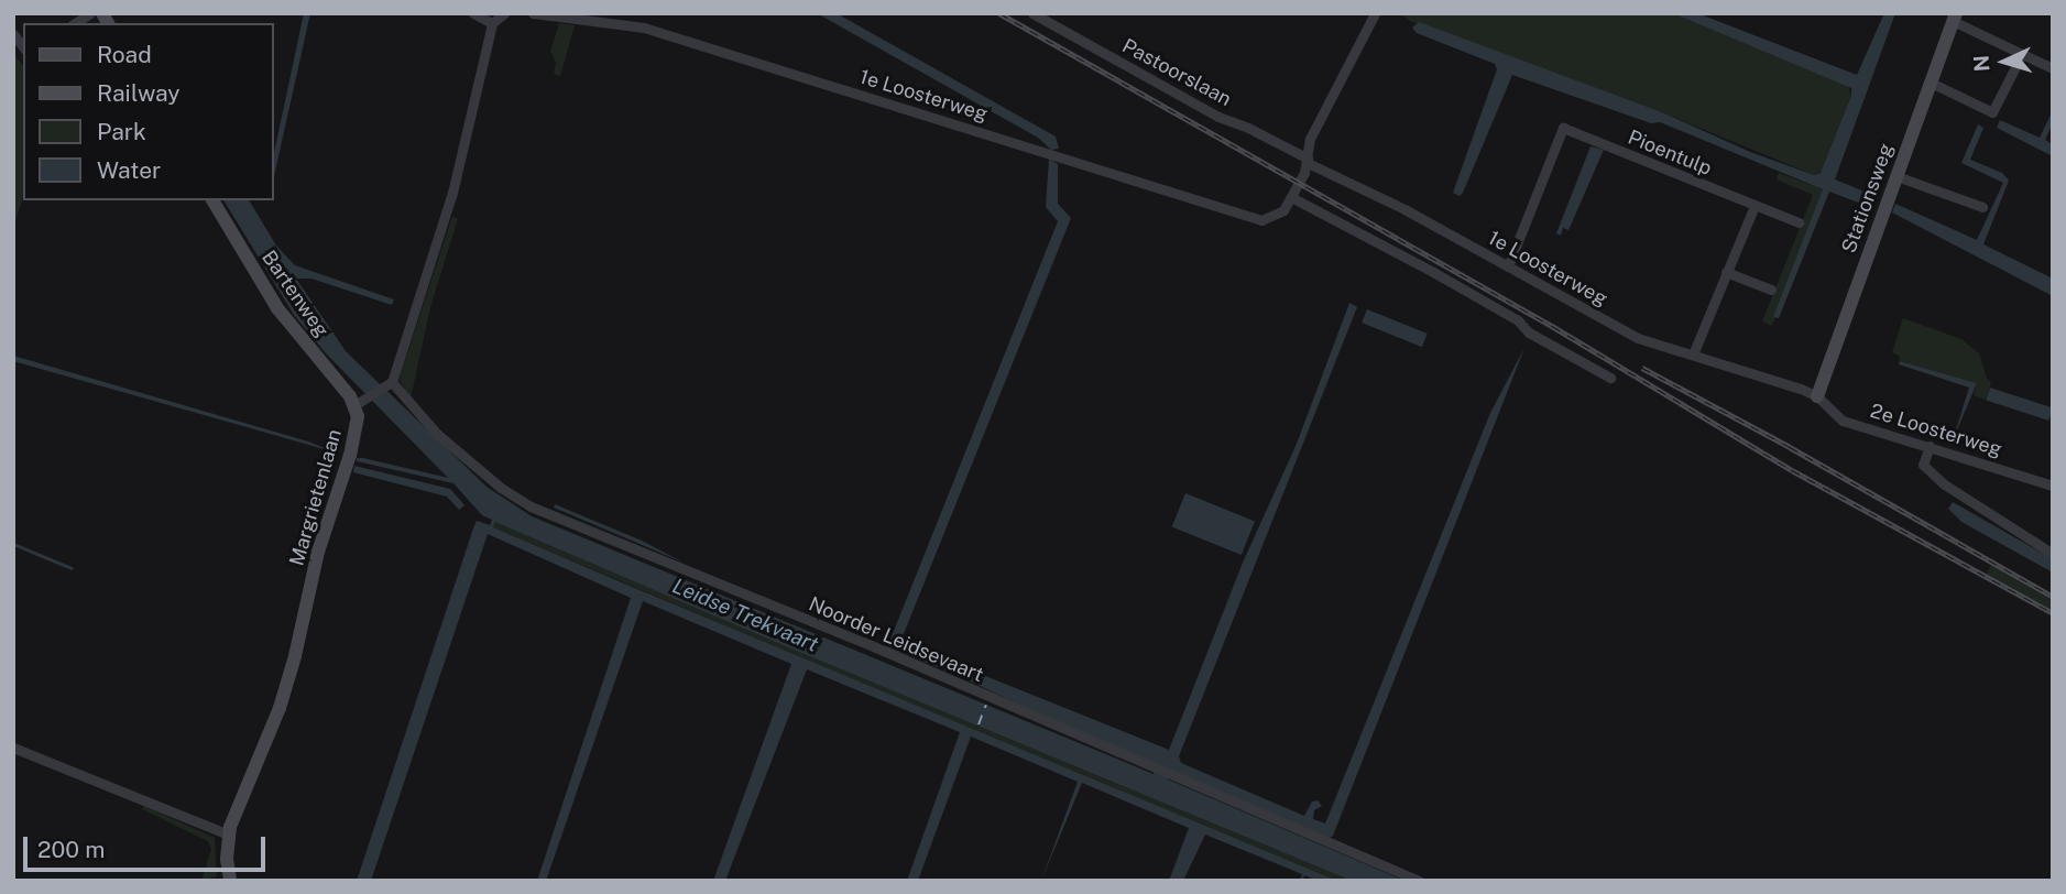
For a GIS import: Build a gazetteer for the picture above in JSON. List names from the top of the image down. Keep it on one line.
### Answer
{"streets":{"main road":["Stationsweg","Bartenweg","Margrietenlaan"],"street":["Pastoorslaan","1e Loosterweg","Pioentulp","2e Loosterweg","Noorder Leidsevaart"]},"crossings":[["Pastoorslaan","1e Loosterweg"],["1e Loosterweg","Pioentulp"],["1e Loosterweg","Stationsweg"],["1e Loosterweg","2e Loosterweg"],["Stationsweg","2e Loosterweg"],["Bartenweg","Margrietenlaan"]],"water":["Leidse Trekvaart"],"legend":["Road","Railway","Park","Water"],"scale_bar":"200 m","north":"left"}
